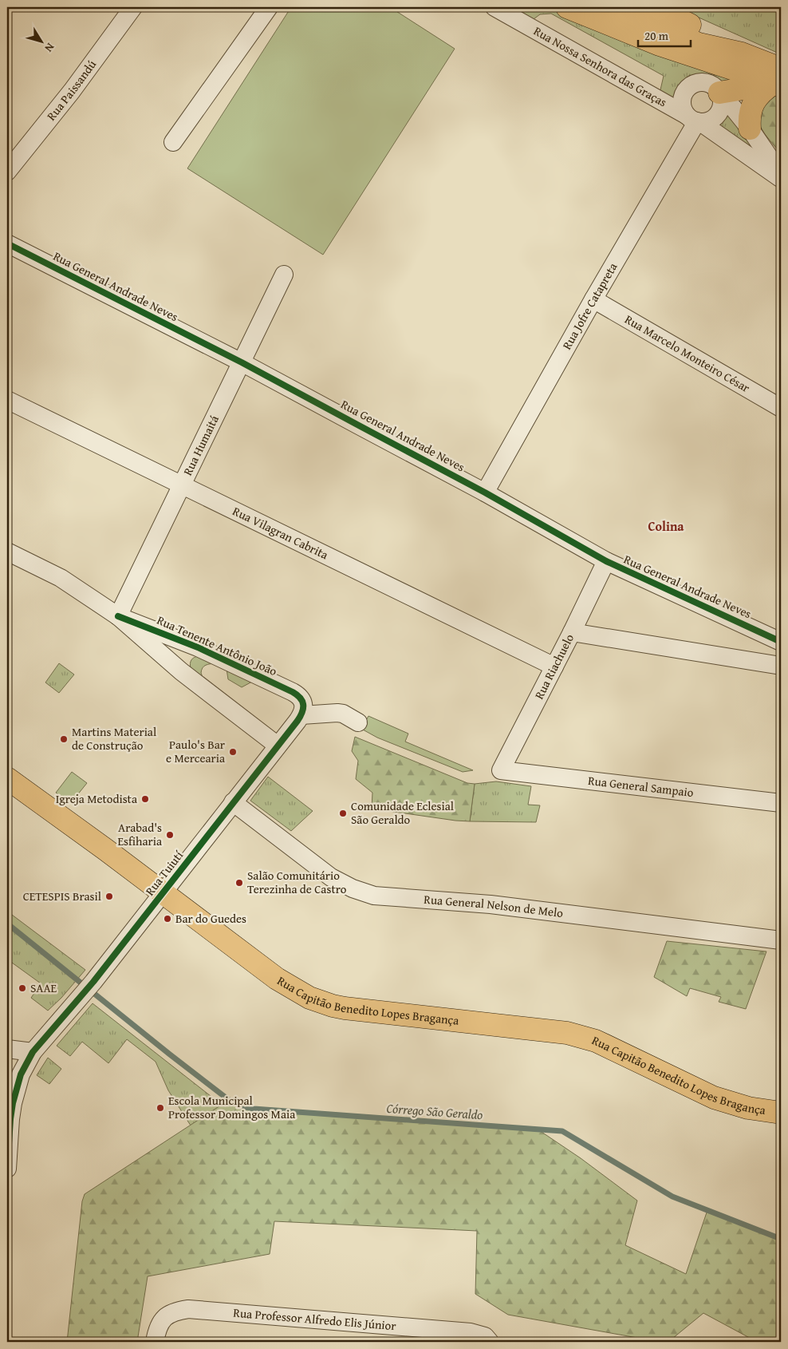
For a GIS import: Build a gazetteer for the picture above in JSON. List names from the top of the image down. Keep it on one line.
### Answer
{"streets":{"main road":["Rua Capitão Benedito Lopes Bragança"],"street":["Rua Nossa Senhora das Graças","Rua Paissandú","Rua General Andrade Neves","Rua Jofre Catapreta","Rua Marcelo Monteiro César","Rua Humaitá","Rua Vilagran Cabrita","Rua Tenente Antônio João","Rua Riachuelo","Rua General Sampaio","Rua Tuiutí","Rua General Nelson de Melo","Rua Professor Alfredo Elis Júnior"]},"crossings":[["Rua Nossa Senhora das Graças","Rua Jofre Catapreta"],["Rua General Andrade Neves","Rua Jofre Catapreta"],["Rua General Andrade Neves","Rua Humaitá"],["Rua General Andrade Neves","Rua Riachuelo"],["Rua Jofre Catapreta","Rua Marcelo Monteiro César"],["Rua Humaitá","Rua Vilagran Cabrita"],["Rua Humaitá","Rua Tenente Antônio João"],["Rua Vilagran Cabrita","Rua Riachuelo"],["Rua Tenente Antônio João","Rua Tuiutí"],["Rua Riachuelo","Rua General Sampaio"],["Rua Tuiutí","Rua General Nelson de Melo"],["Rua Tuiutí","Rua Capitão Benedito Lopes Bragança"]],"districts":["Colina"],"water":["Córrego São Geraldo"],"places":["Martins Material de Construção","Paulo's Bar e Mercearia","Igreja Metodista","Comunidade Eclesial São Geraldo","Arabad's Esfiharia","Salão Comunitário Terezinha de Castro","CETESPIS Brasil","Bar do Guedes","SAAE","Escola Municipal Professor Domingos Maia"],"scale_bar":"20 m","north":"bottom right"}
